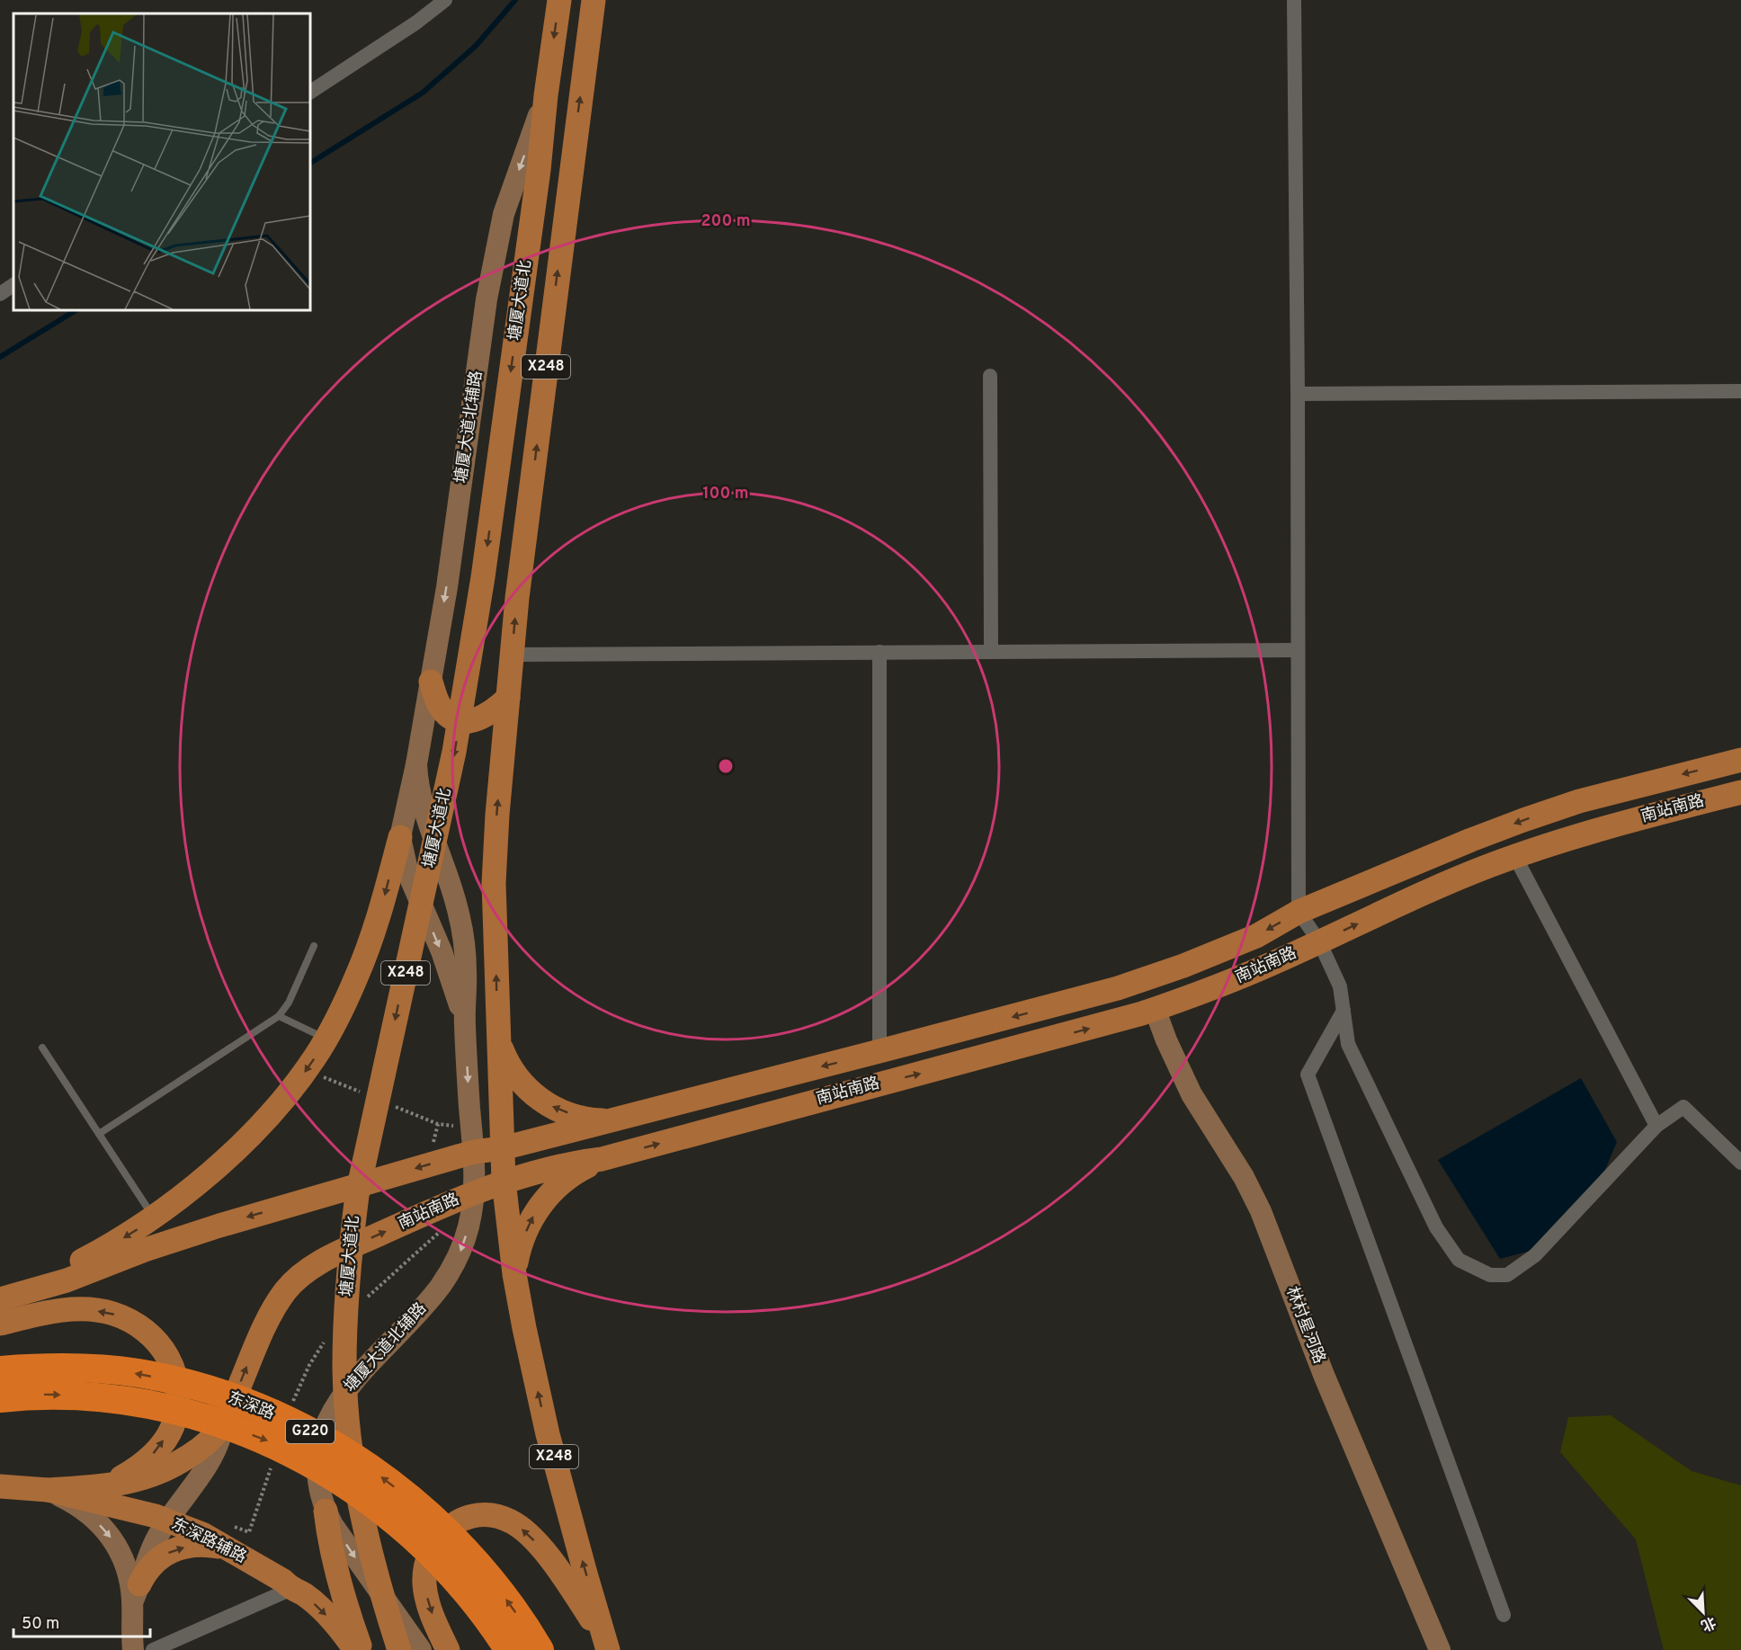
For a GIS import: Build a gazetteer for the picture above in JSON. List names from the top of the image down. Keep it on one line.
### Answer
{"streets":{"highway":["东深路","G220"],"main road":["塘厦大道北","X248","塘厦大道北辅路","南站南路","林村星河路","东深路辅路"]},"crossings":[["塘厦大道北","塘厦大道北辅路"],["塘厦大道北","南站南路"],["塘厦大道北辅路","南站南路"],["南站南路","林村星河路"],["南站南路","东深路辅路"]],"scale_bar":"50 m","north":"bottom right","rings":["200 m","100 m"]}
